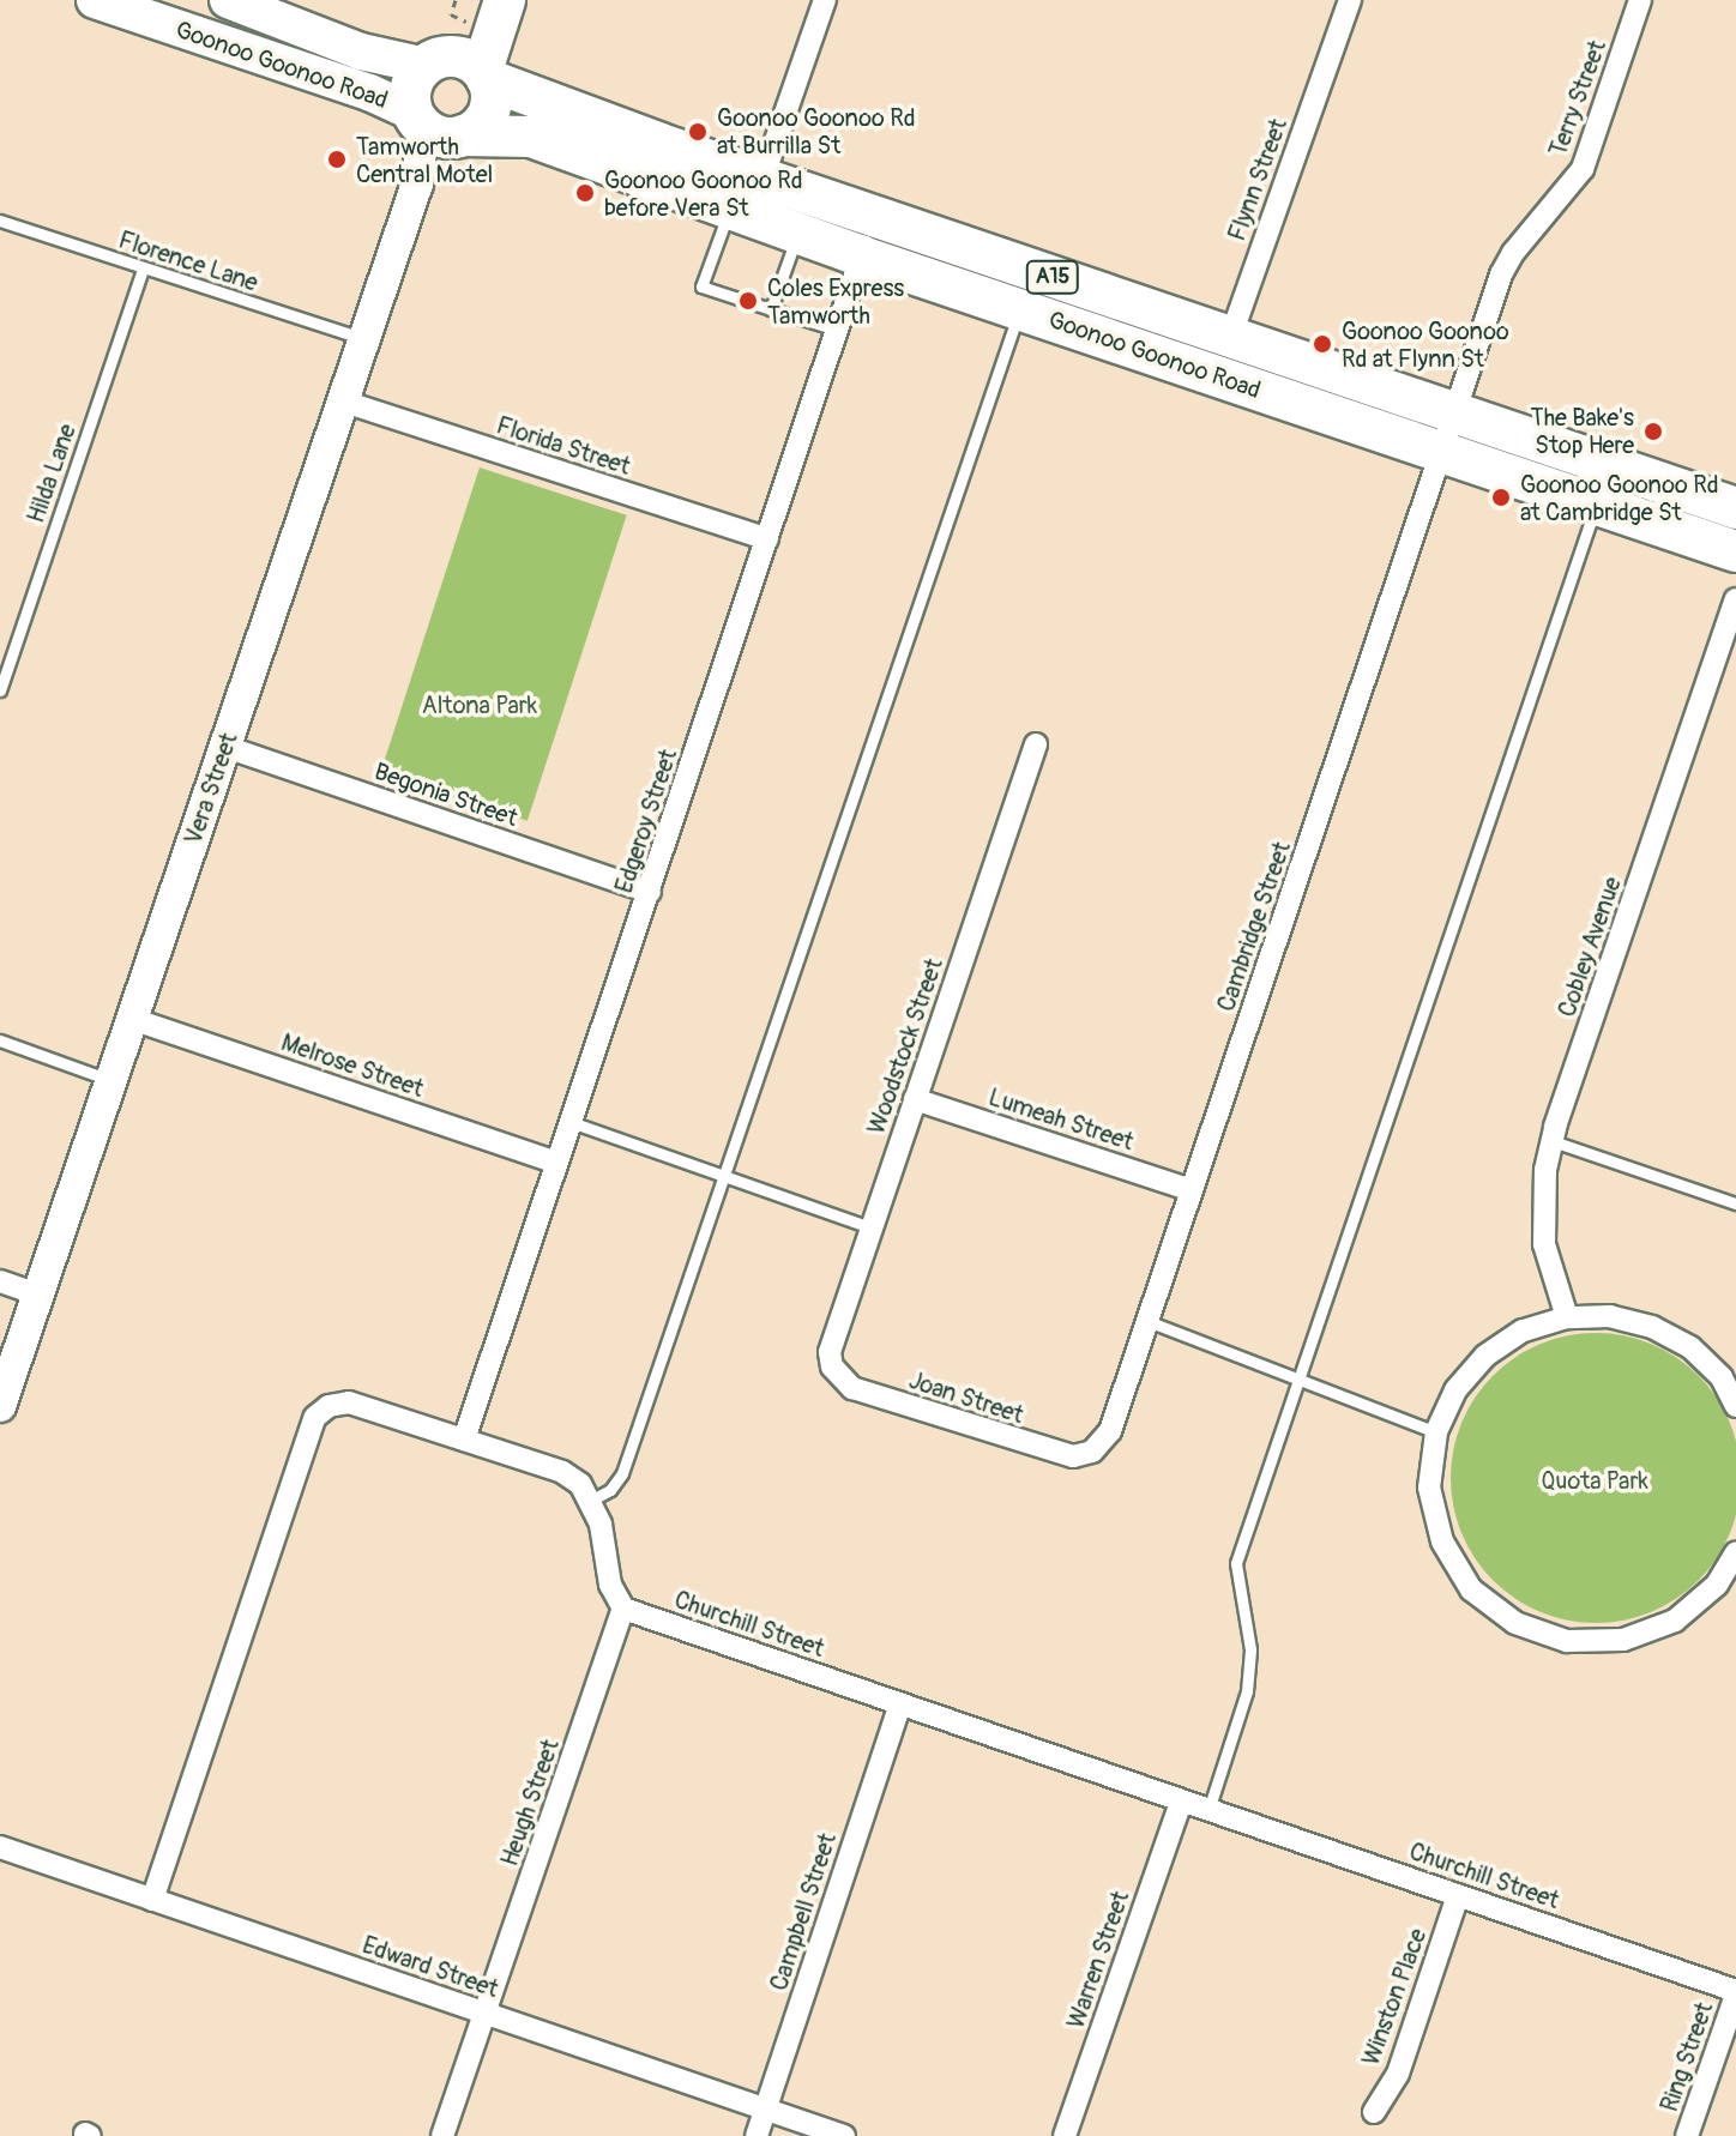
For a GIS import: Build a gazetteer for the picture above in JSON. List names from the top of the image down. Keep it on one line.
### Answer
{"streets":{"highway":["Goonoo Goonoo Road","A15"],"street":["Terry Street","Flynn Street","Florida Street","Vera Street","Begonia Street","Edgeroy Street","Cambridge Street","Cobley Avenue","Woodstock Street","Melrose Street","Lumeah Street","Joan Street","Churchill Street","Heugh Street","Campbell Street","Warren Street","Edward Street","Winston Place","Ring Street"],"lane":["Florence Lane","Hilda Lane"]},"crossings":[["Goonoo Goonoo Road","Terry Street"],["Goonoo Goonoo Road","Flynn Street"],["Goonoo Goonoo Road","Vera Street"],["Goonoo Goonoo Road","Edgeroy Street"],["Goonoo Goonoo Road","Cambridge Street"],["Terry Street","Cambridge Street"],["Florence Lane","Hilda Lane"],["Florence Lane","Vera Street"],["Florida Street","Vera Street"],["Florida Street","Edgeroy Street"],["Vera Street","Begonia Street"],["Vera Street","Melrose Street"],["Begonia Street","Edgeroy Street"],["Edgeroy Street","Melrose Street"],["Cambridge Street","Lumeah Street"],["Cambridge Street","Joan Street"],["Woodstock Street","Lumeah Street"],["Woodstock Street","Joan Street"],["Churchill Street","Heugh Street"],["Churchill Street","Campbell Street"],["Churchill Street","Warren Street"],["Churchill Street","Winston Place"],["Churchill Street","Ring Street"],["Heugh Street","Edward Street"],["Campbell Street","Edward Street"]],"parks":["Altona Park","Quota Park"],"places":["Goonoo Goonoo Rd at Burrilla St","Tamworth Central Motel","Goonoo Goonoo Rd before Vera St","Coles Express Tamworth","Goonoo Goonoo Rd at Flynn St","The Bake's Stop Here","Goonoo Goonoo Rd at Cambridge St"]}
